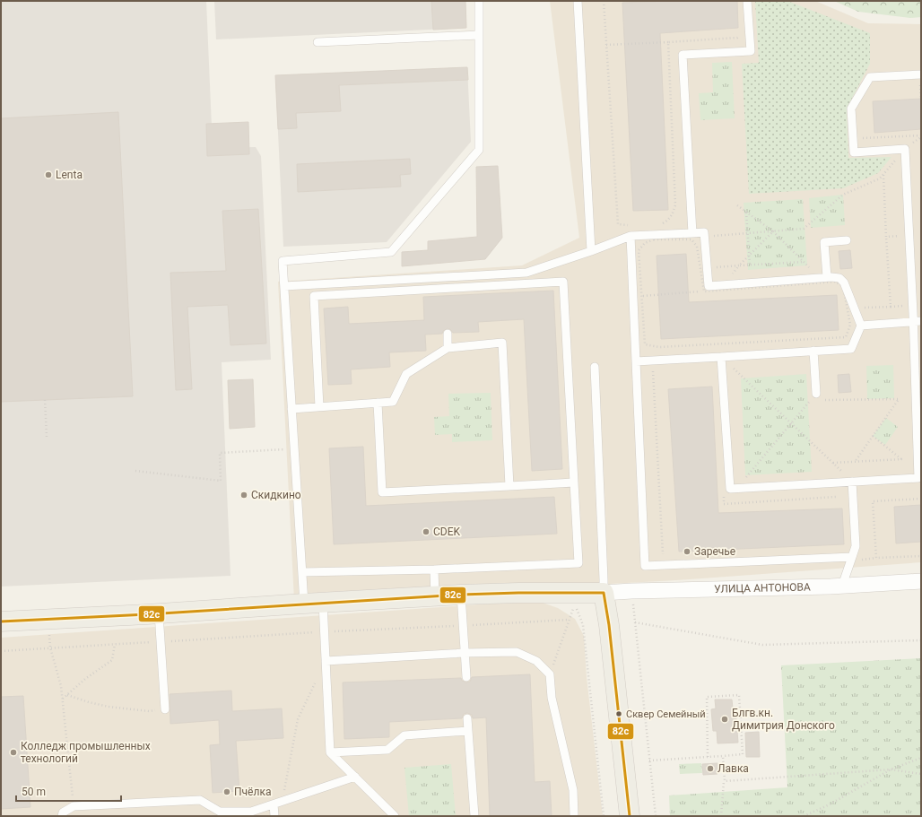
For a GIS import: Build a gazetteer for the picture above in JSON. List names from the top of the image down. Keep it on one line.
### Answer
{"streets":{"main road":["УЛИЦА АНТОНОВА"]},"places":["Lenta","Скидкино","CDEK","Заречье","Сквер Семейный","Блгв.кн. Димитрия Донского","Колледж промышленных технологий","Лавка","Пчёлка"],"lines":["transit line 82с"],"scale_bar":"50 m"}
